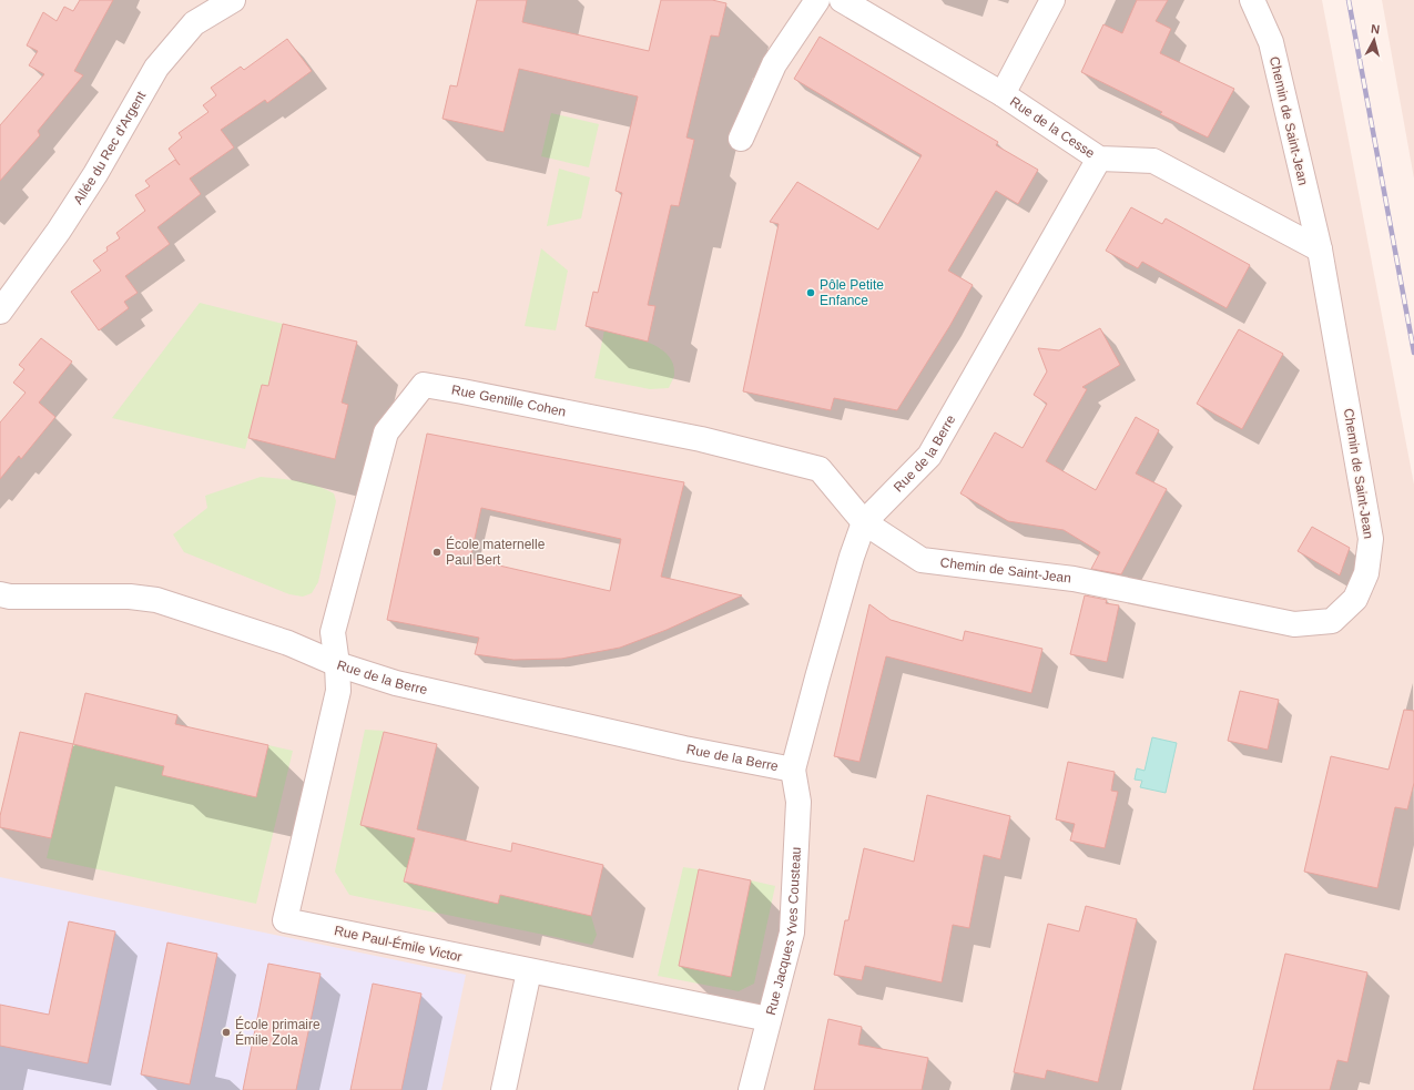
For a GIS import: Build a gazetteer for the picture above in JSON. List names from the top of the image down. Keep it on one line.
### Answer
{"streets":{"street":["Chemin de Saint-Jean","Rue de la Cesse","Allée du Rec d'Argent","Rue Gentille Cohen","Rue de la Berre","Rue Jacques Yves Cousteau","Rue Paul-Émile Victor"]},"crossings":[["Chemin de Saint-Jean","Rue de la Cesse"],["Chemin de Saint-Jean","Rue Gentille Cohen"],["Chemin de Saint-Jean","Rue de la Berre"],["Rue de la Cesse","Rue de la Berre"],["Rue Gentille Cohen","Rue de la Berre"],["Rue Gentille Cohen","Rue Paul-Émile Victor"],["Rue de la Berre","Rue Jacques Yves Cousteau"],["Rue de la Berre","Rue Paul-Émile Victor"],["Rue Jacques Yves Cousteau","Rue Paul-Émile Victor"]],"places":["Pôle Petite Enfance","École maternelle Paul Bert","École primaire Émile Zola"],"north":"top"}
